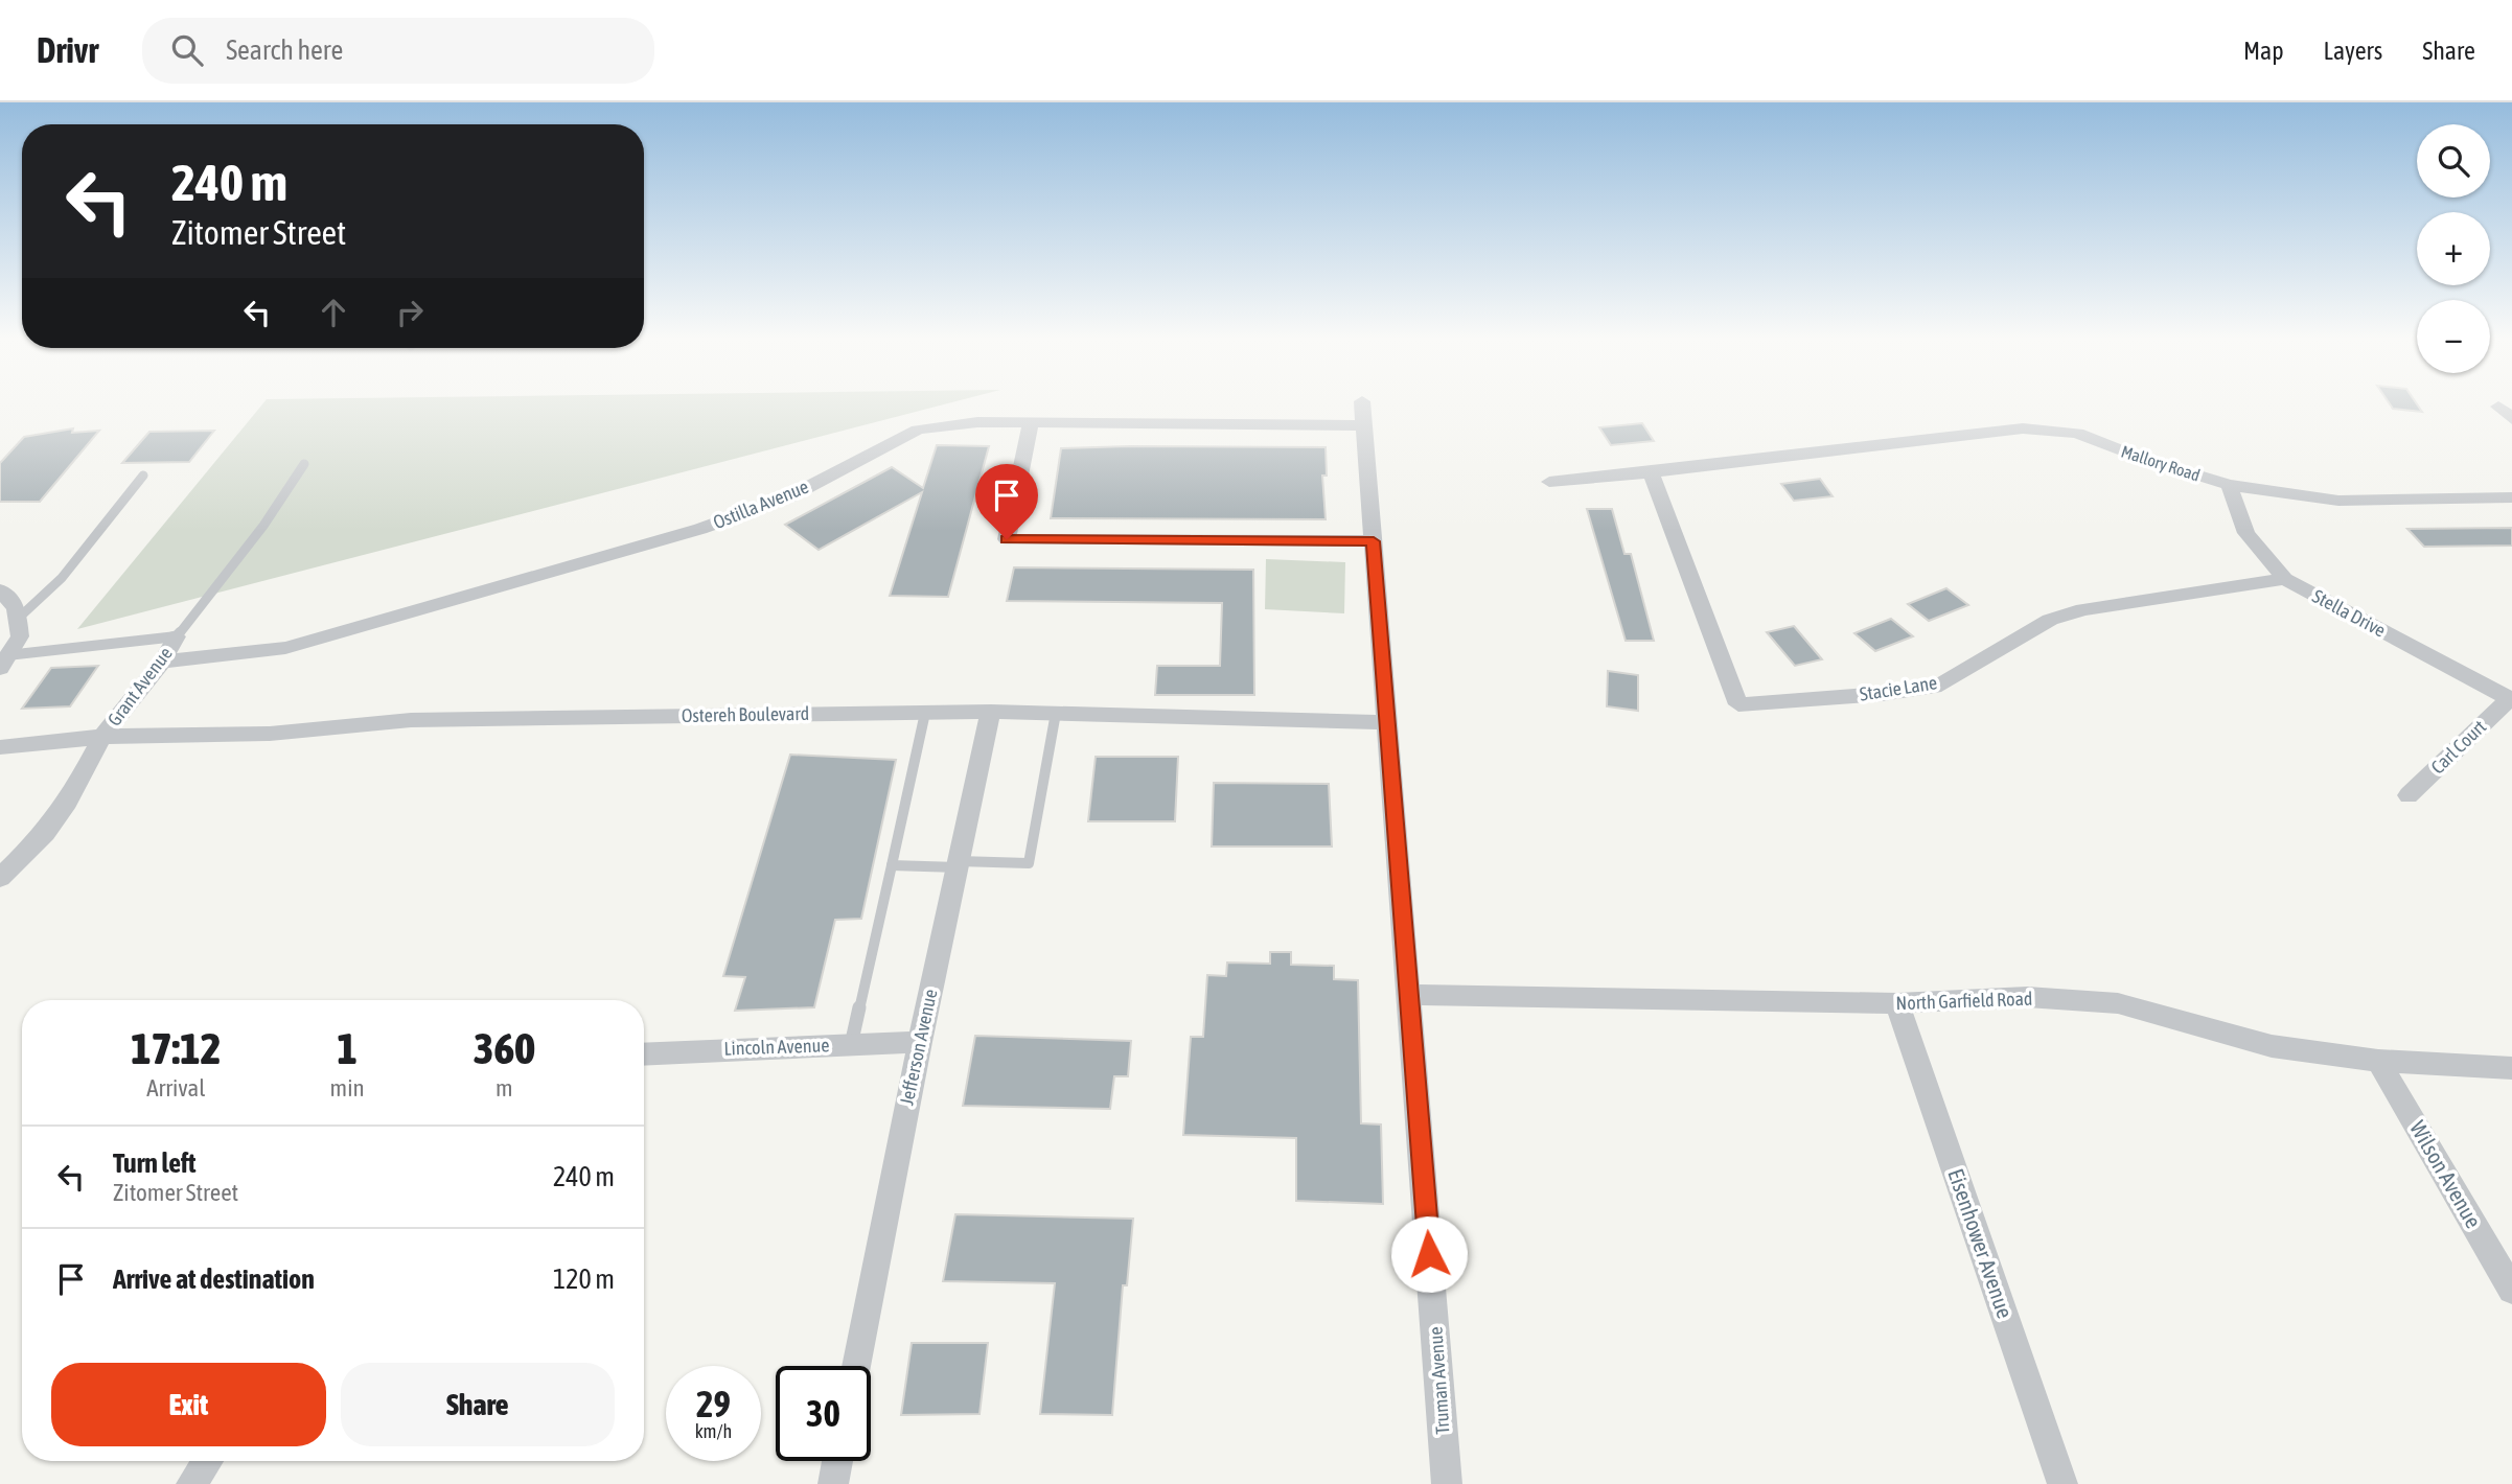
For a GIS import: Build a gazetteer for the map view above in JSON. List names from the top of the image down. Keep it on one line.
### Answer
{"streets":{"street":["Mallory Road","Ostilla Avenue","Stella Drive","Grant Avenue","Stacie Lane","Ostereh Boulevard","Carl Court","North Garfield Road","Lincoln Avenue","Jefferson Avenue","Wilson Avenue","Eisenhower Avenue","Truman Avenue"]},"crossings":[["Mallory Road","Stella Drive"],["Mallory Road","Stacie Lane"],["Ostilla Avenue","Grant Avenue"],["Ostilla Avenue","Truman Avenue"],["Stella Drive","Stacie Lane"],["Stella Drive","Carl Court"],["Grant Avenue","Ostereh Boulevard"],["Ostereh Boulevard","Jefferson Avenue"],["Ostereh Boulevard","Truman Avenue"],["North Garfield Road","Wilson Avenue"],["North Garfield Road","Eisenhower Avenue"],["North Garfield Road","Truman Avenue"],["Lincoln Avenue","Jefferson Avenue"]],"page":{"header":"Drivr","search":"Search here","nav":["Map","Layers","Share"],"map_buttons":["+","−"],"turn":["240 m","Zitomer Street"],"eta":["17:12","Arrival","1","min","360","m"],"list":[{"name":"Turn left","note":"Zitomer Street","value":"240 m"},{"name":"Arrive at destination","value":"120 m"}],"buttons":["Exit","Share"],"speed":"29 km/h","limit":"30"}}
